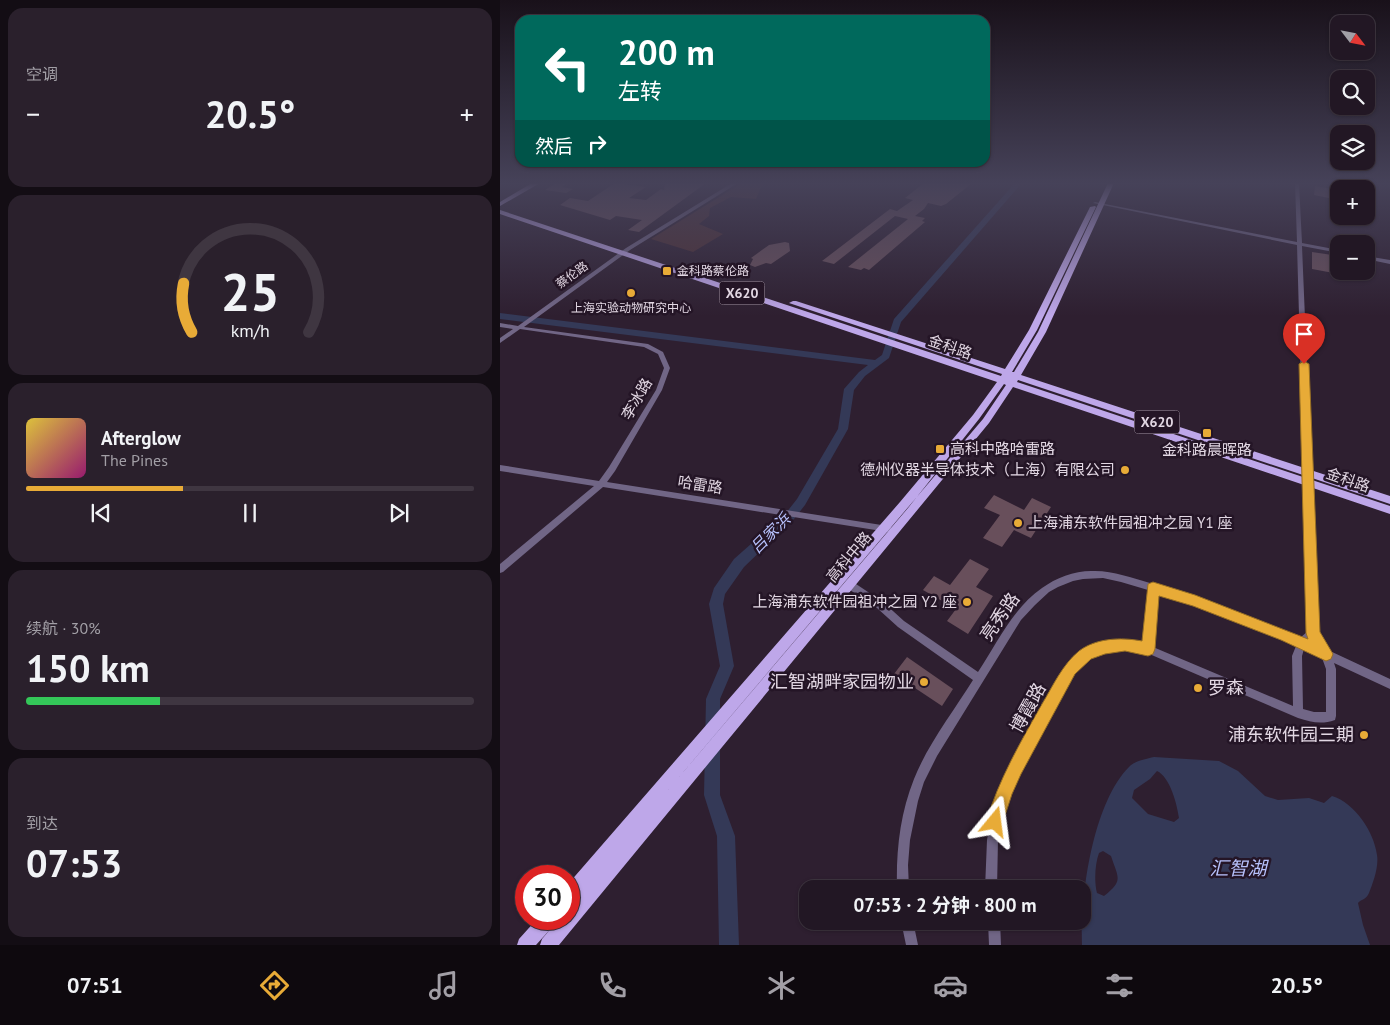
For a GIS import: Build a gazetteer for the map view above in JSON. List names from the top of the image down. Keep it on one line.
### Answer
{"streets":{"main road":["X620","金科路","高科中路"],"street":["蔡伦路","李冰路","哈雷路","亮秀路","博霞路"]},"crossings":[["蔡伦路","金科路"],["蔡伦路","李冰路"],["金科路","高科中路"],["李冰路","哈雷路"],["哈雷路","高科中路"],["亮秀路","博霞路"]],"water":["吕家浜","汇智湖"],"places":{"transit":["金科路蔡伦路","金科路晨晖路","高科中路哈雷路"],"other":["上海实验动物研究中心","德州仪器半导体技术（上海）有限公司","上海浦东软件园祖冲之园 Y1 座","上海浦东软件园祖冲之园 Y2 座","汇智湖畔家园物业","罗森","浦东软件园三期"]},"north":"bottom right","page":{"tile":["空调",["续航 · 30%","150 km"],["到达","07:53"]],"map_buttons":["+","−"],"turn":["200 m","左转"],"heat":["−","20.5°","+"],"then":"然后","song":["Afterglow","The Pines"],"limit":"30","trip":"07:53 · 2 分钟 · 800 m","tabs":["07:51","20.5°"],"gauge":["25","km/h"]}}
